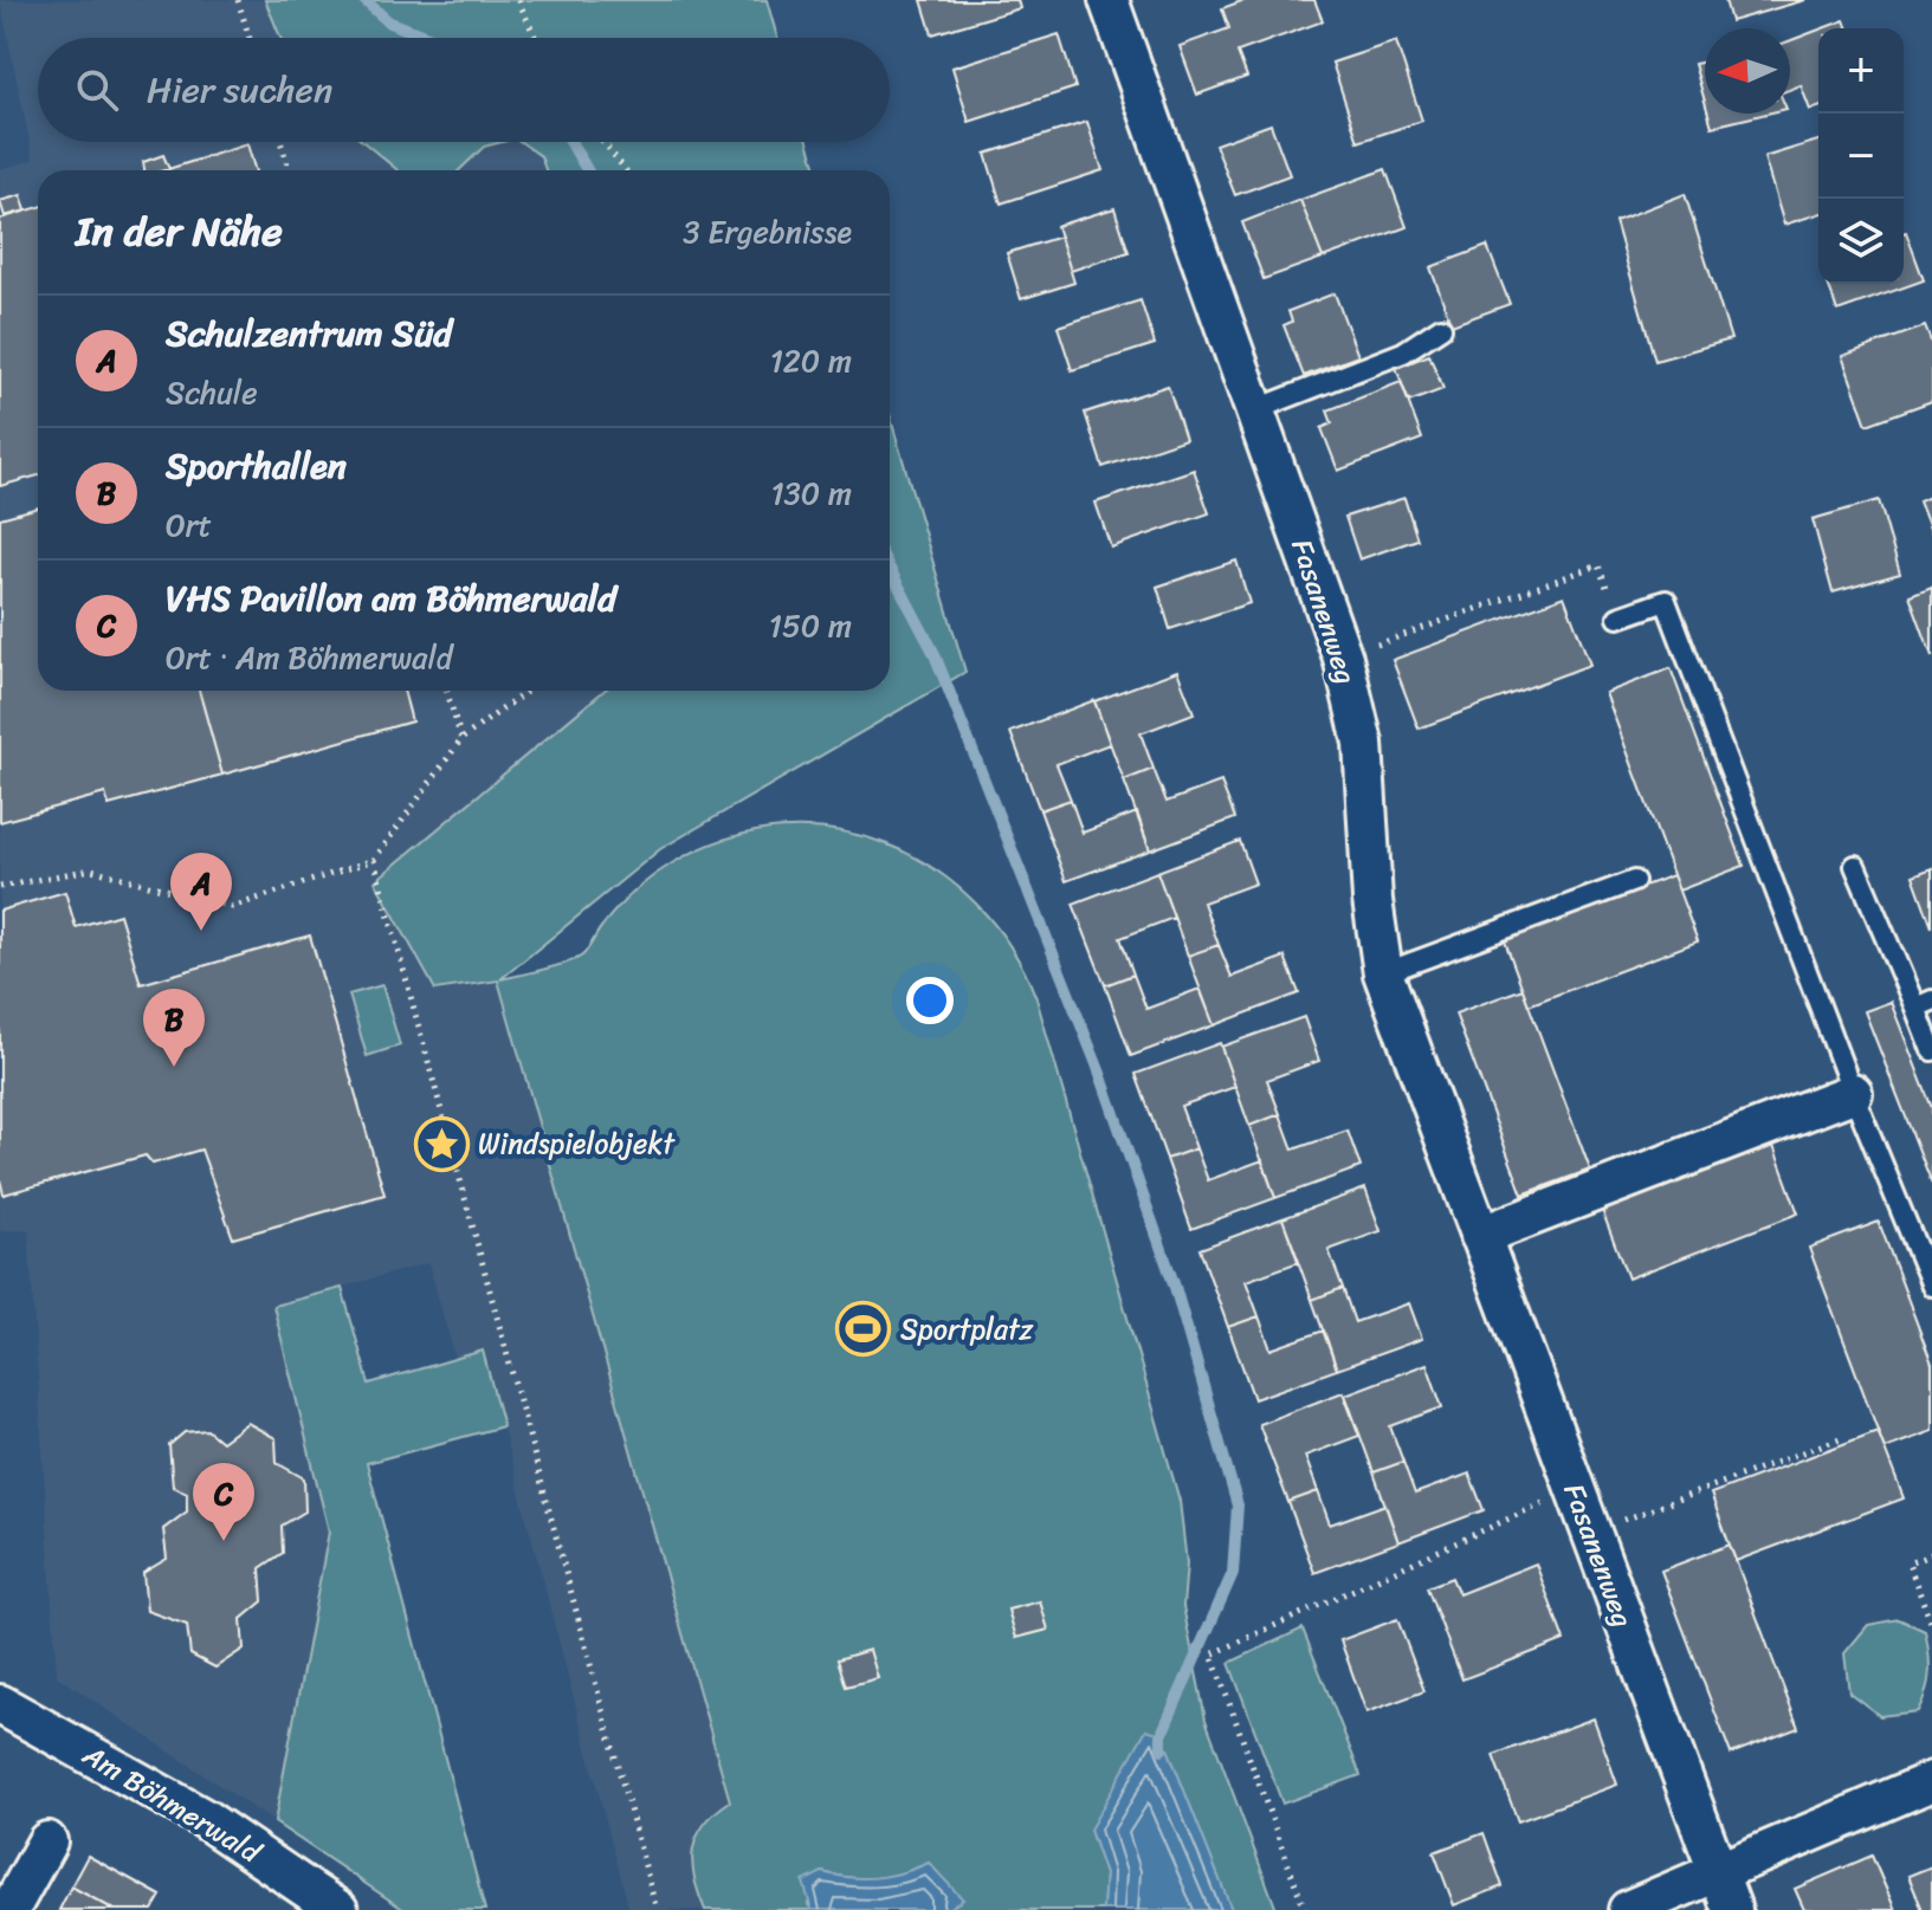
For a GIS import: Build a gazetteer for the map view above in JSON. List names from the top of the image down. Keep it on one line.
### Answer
{"streets":{"street":["Fasanenweg","Am Böhmerwald"]},"places":{"place":["Windspielobjekt"],"sports":["Sportplatz"]},"north":"left","page":{"map_buttons":["+","−"],"search":"Hier suchen","heading":["In der Nähe","3 Ergebnisse"],"list":[{"mark":"A","name":"Schulzentrum Süd","note":"Schule","value":"120 m"},{"mark":"B","name":"Sporthallen","note":"Ort","value":"130 m"},{"mark":"C","name":"VHS Pavillon am Böhmerwald","note":"Ort · Am Böhmerwald","value":"150 m"}],"pins":["A","B","C"]}}
